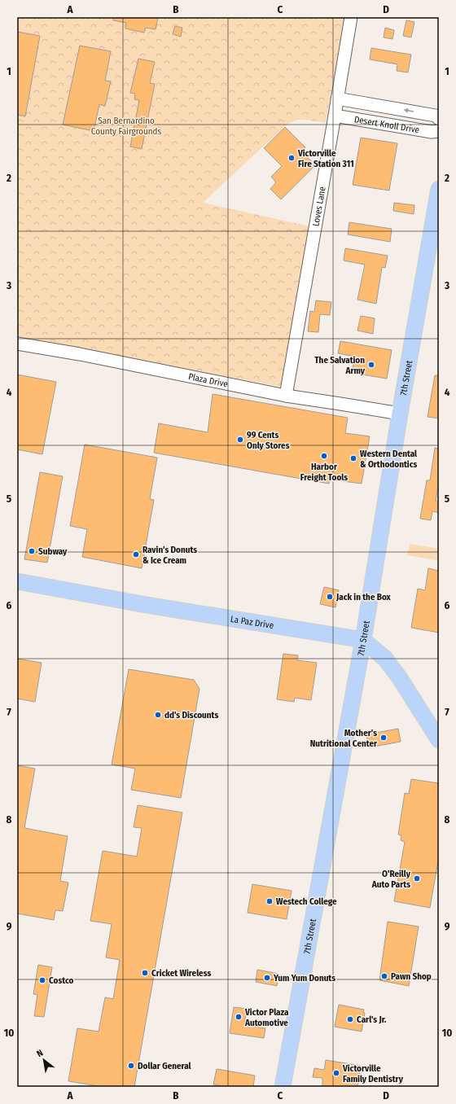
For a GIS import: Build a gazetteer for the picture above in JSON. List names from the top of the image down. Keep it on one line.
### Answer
{"streets":{"main road":["7th Street","La Paz Drive"],"street":["Desert Knoll Drive","Loves Lane","Plaza Drive"]},"crossings":[["Desert Knoll Drive","Loves Lane"],["Loves Lane","Plaza Drive"],["7th Street","Plaza Drive"],["7th Street","La Paz Drive"]],"parks":["San Bernardino County Fairgrounds"],"places":["Victorville Fire Station 311","The Salvation Army","99 Cents Only Stores","Harbor Freight Tools","Western Dental & Orthodontics","Subway","Ravin's Donuts & Ice Cream","Jack in the Box","dd's Discounts","Mother's Nutritional Center","O'Reilly Auto Parts","Westech College","Cricket Wireless","Pawn Shop","Yum Yum Donuts","Costco","Victor Plaza Automotive","Carl's Jr.","Dollar General","Victorville Family Dentistry"],"north":"top left","grid":{"columns":["A","B","C","D"],"rows":["1","2","3","4","5","6","7","8","9","10"]}}
